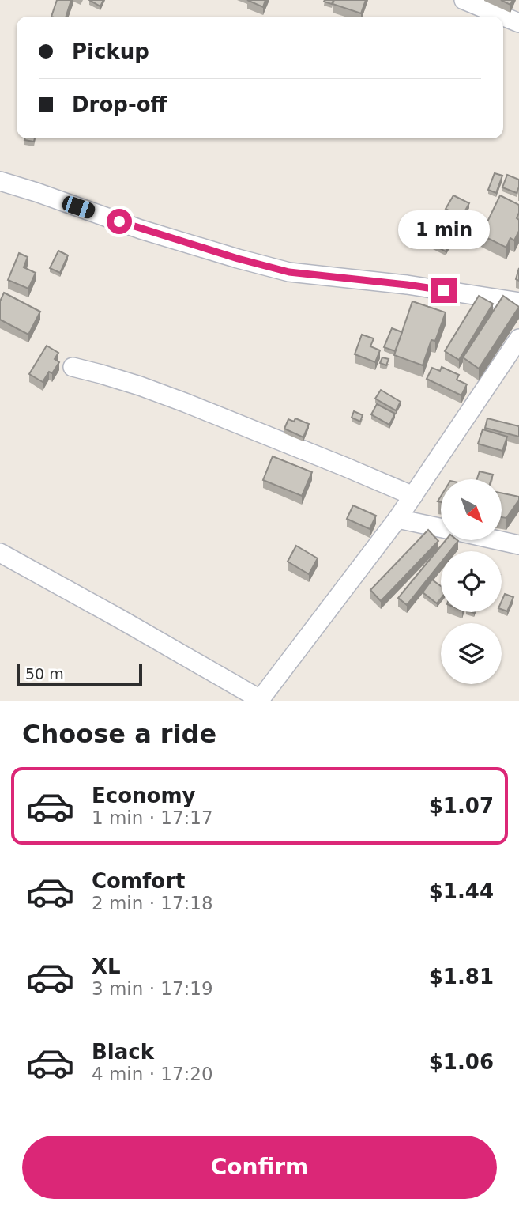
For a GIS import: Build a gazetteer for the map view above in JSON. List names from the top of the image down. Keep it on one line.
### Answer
{"scale_bar":"50 m","north":"bottom right","page":{"banner":["Pickup","Drop-off"],"bubble":"1 min","scale":"50 m","heading":"Choose a ride","list":[{"name":"Economy","note":"1 min · 17:17","value":"$1.07"},{"name":"Comfort","note":"2 min · 17:18","value":"$1.44"},{"name":"XL","note":"3 min · 17:19","value":"$1.81"},{"name":"Black","note":"4 min · 17:20","value":"$1.06"}],"buttons":"Confirm"}}
